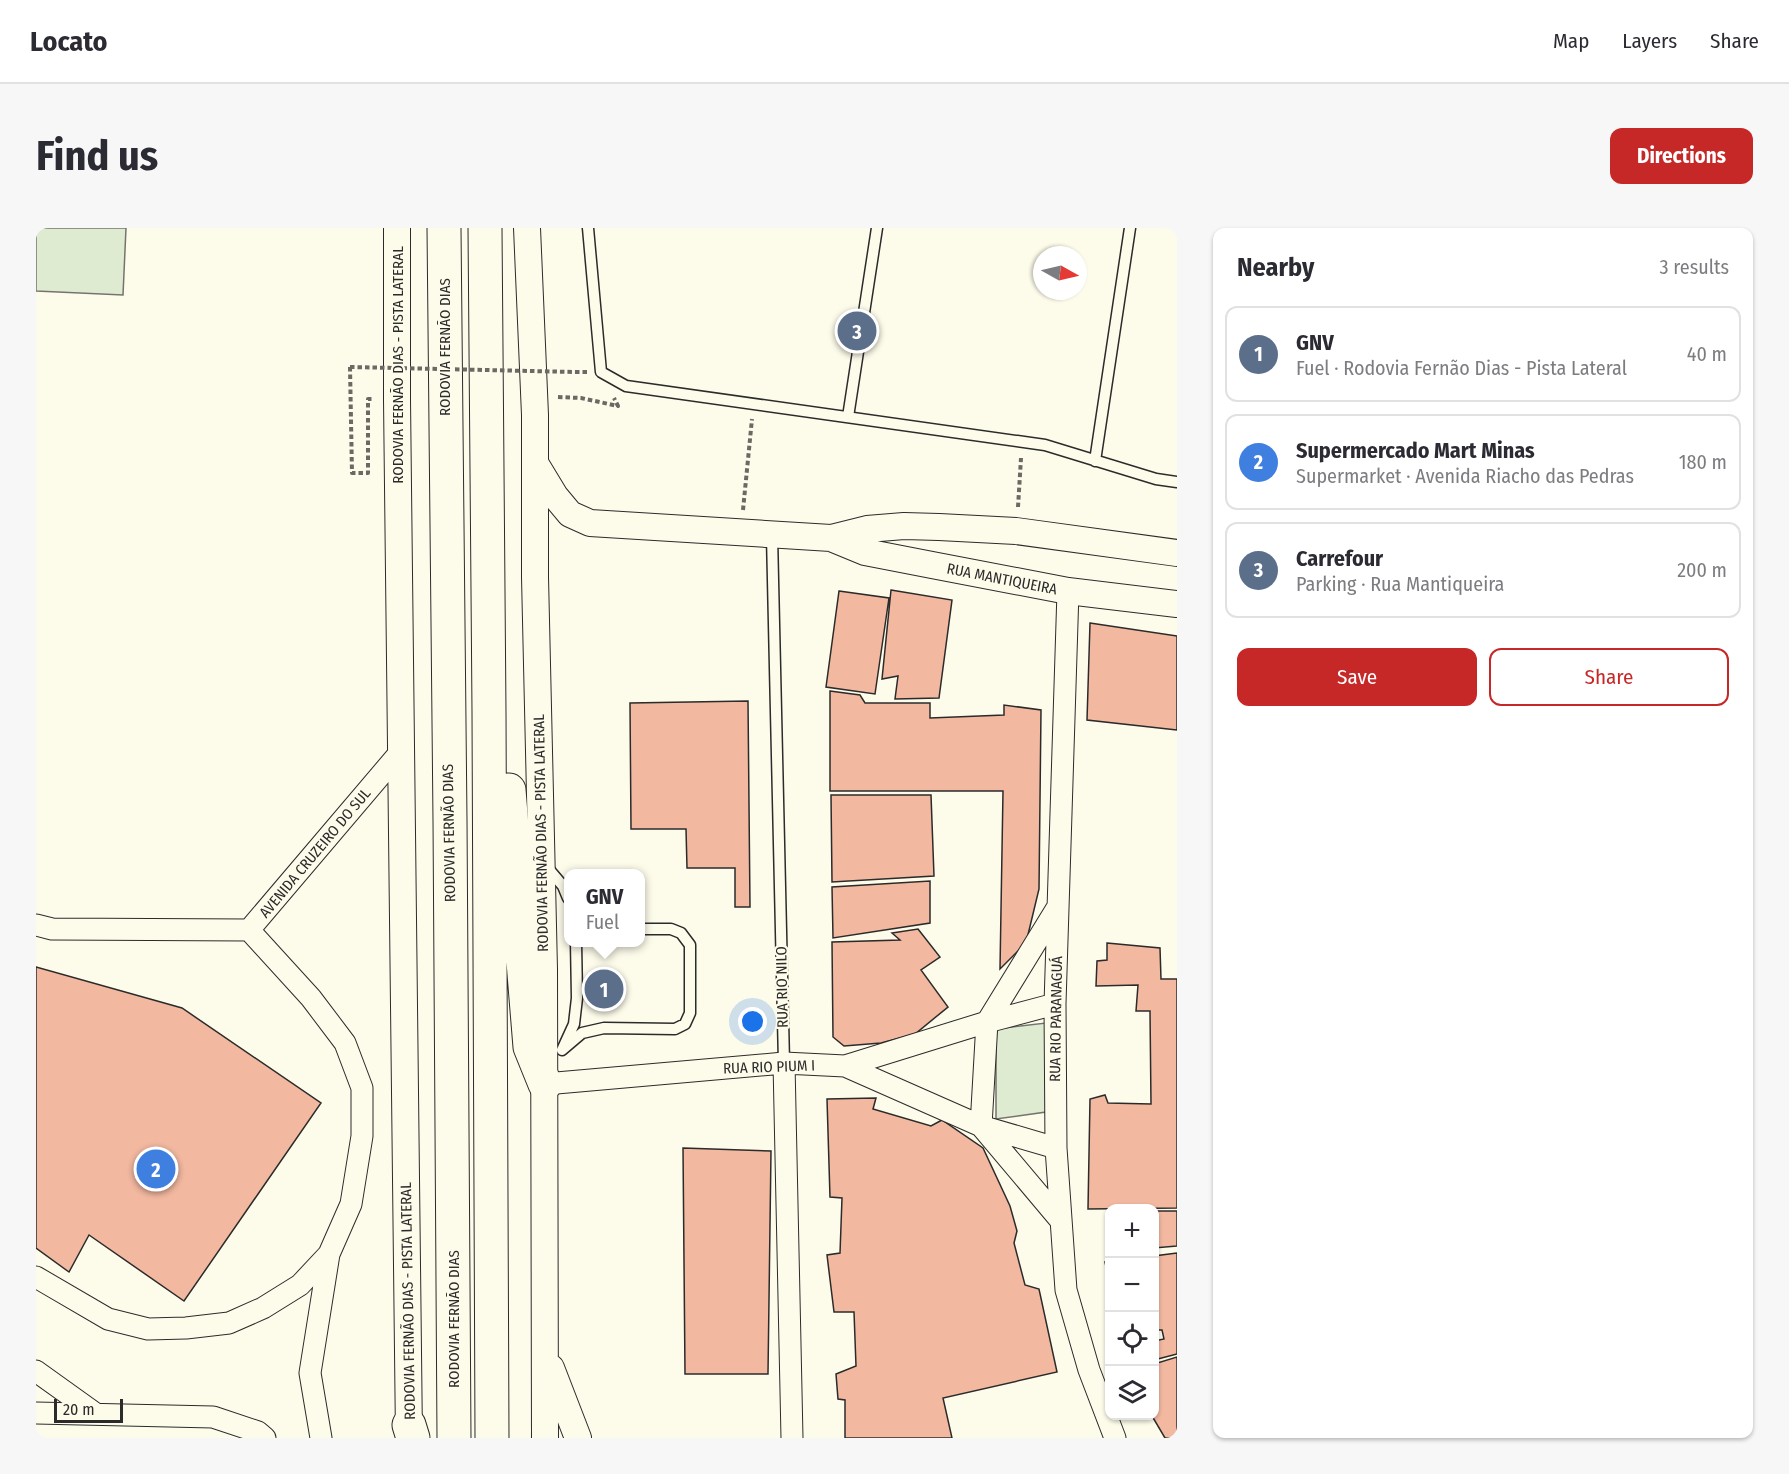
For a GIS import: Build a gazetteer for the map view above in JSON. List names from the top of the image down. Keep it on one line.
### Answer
{"streets":{"highway":["RODOVIA FERNÃO DIAS"],"street":["RODOVIA FERNÃO DIAS - PISTA LATERAL","RUA MANTIQUEIRA","AVENIDA CRUZEIRO DO SUL","RUA RIO NILO","RUA RIO PARANAGUÁ","RUA RIO PIUM I"]},"crossings":[["RODOVIA FERNÃO DIAS - PISTA LATERAL","RUA MANTIQUEIRA"],["RODOVIA FERNÃO DIAS - PISTA LATERAL","AVENIDA CRUZEIRO DO SUL"],["RODOVIA FERNÃO DIAS - PISTA LATERAL","RUA RIO PIUM I"],["RUA MANTIQUEIRA","RUA RIO NILO"],["RUA MANTIQUEIRA","RUA RIO PARANAGUÁ"],["RUA RIO NILO","RUA RIO PIUM I"],["RUA RIO PARANAGUÁ","RUA RIO PIUM I"]],"scale_bar":"20 m","north":"right","page":{"header":"Locato","nav":["Map","Layers","Share"],"buttons":["Directions",["Save","Share"]],"title":"Find us","heading":["Nearby","3 results"],"list":[{"mark":"1","name":"GNV","note":"Fuel · Rodovia Fernão Dias - Pista Lateral","value":"40 m"},{"mark":"2","name":"Supermercado Mart Minas","note":"Supermarket · Avenida Riacho das Pedras","value":"180 m"},{"mark":"3","name":"Carrefour","note":"Parking · Rua Mantiqueira","value":"200 m"}],"pins":["3","1","2"],"popup":["GNV","Fuel"],"map_buttons":["+","−"],"scale":"20 m"}}
